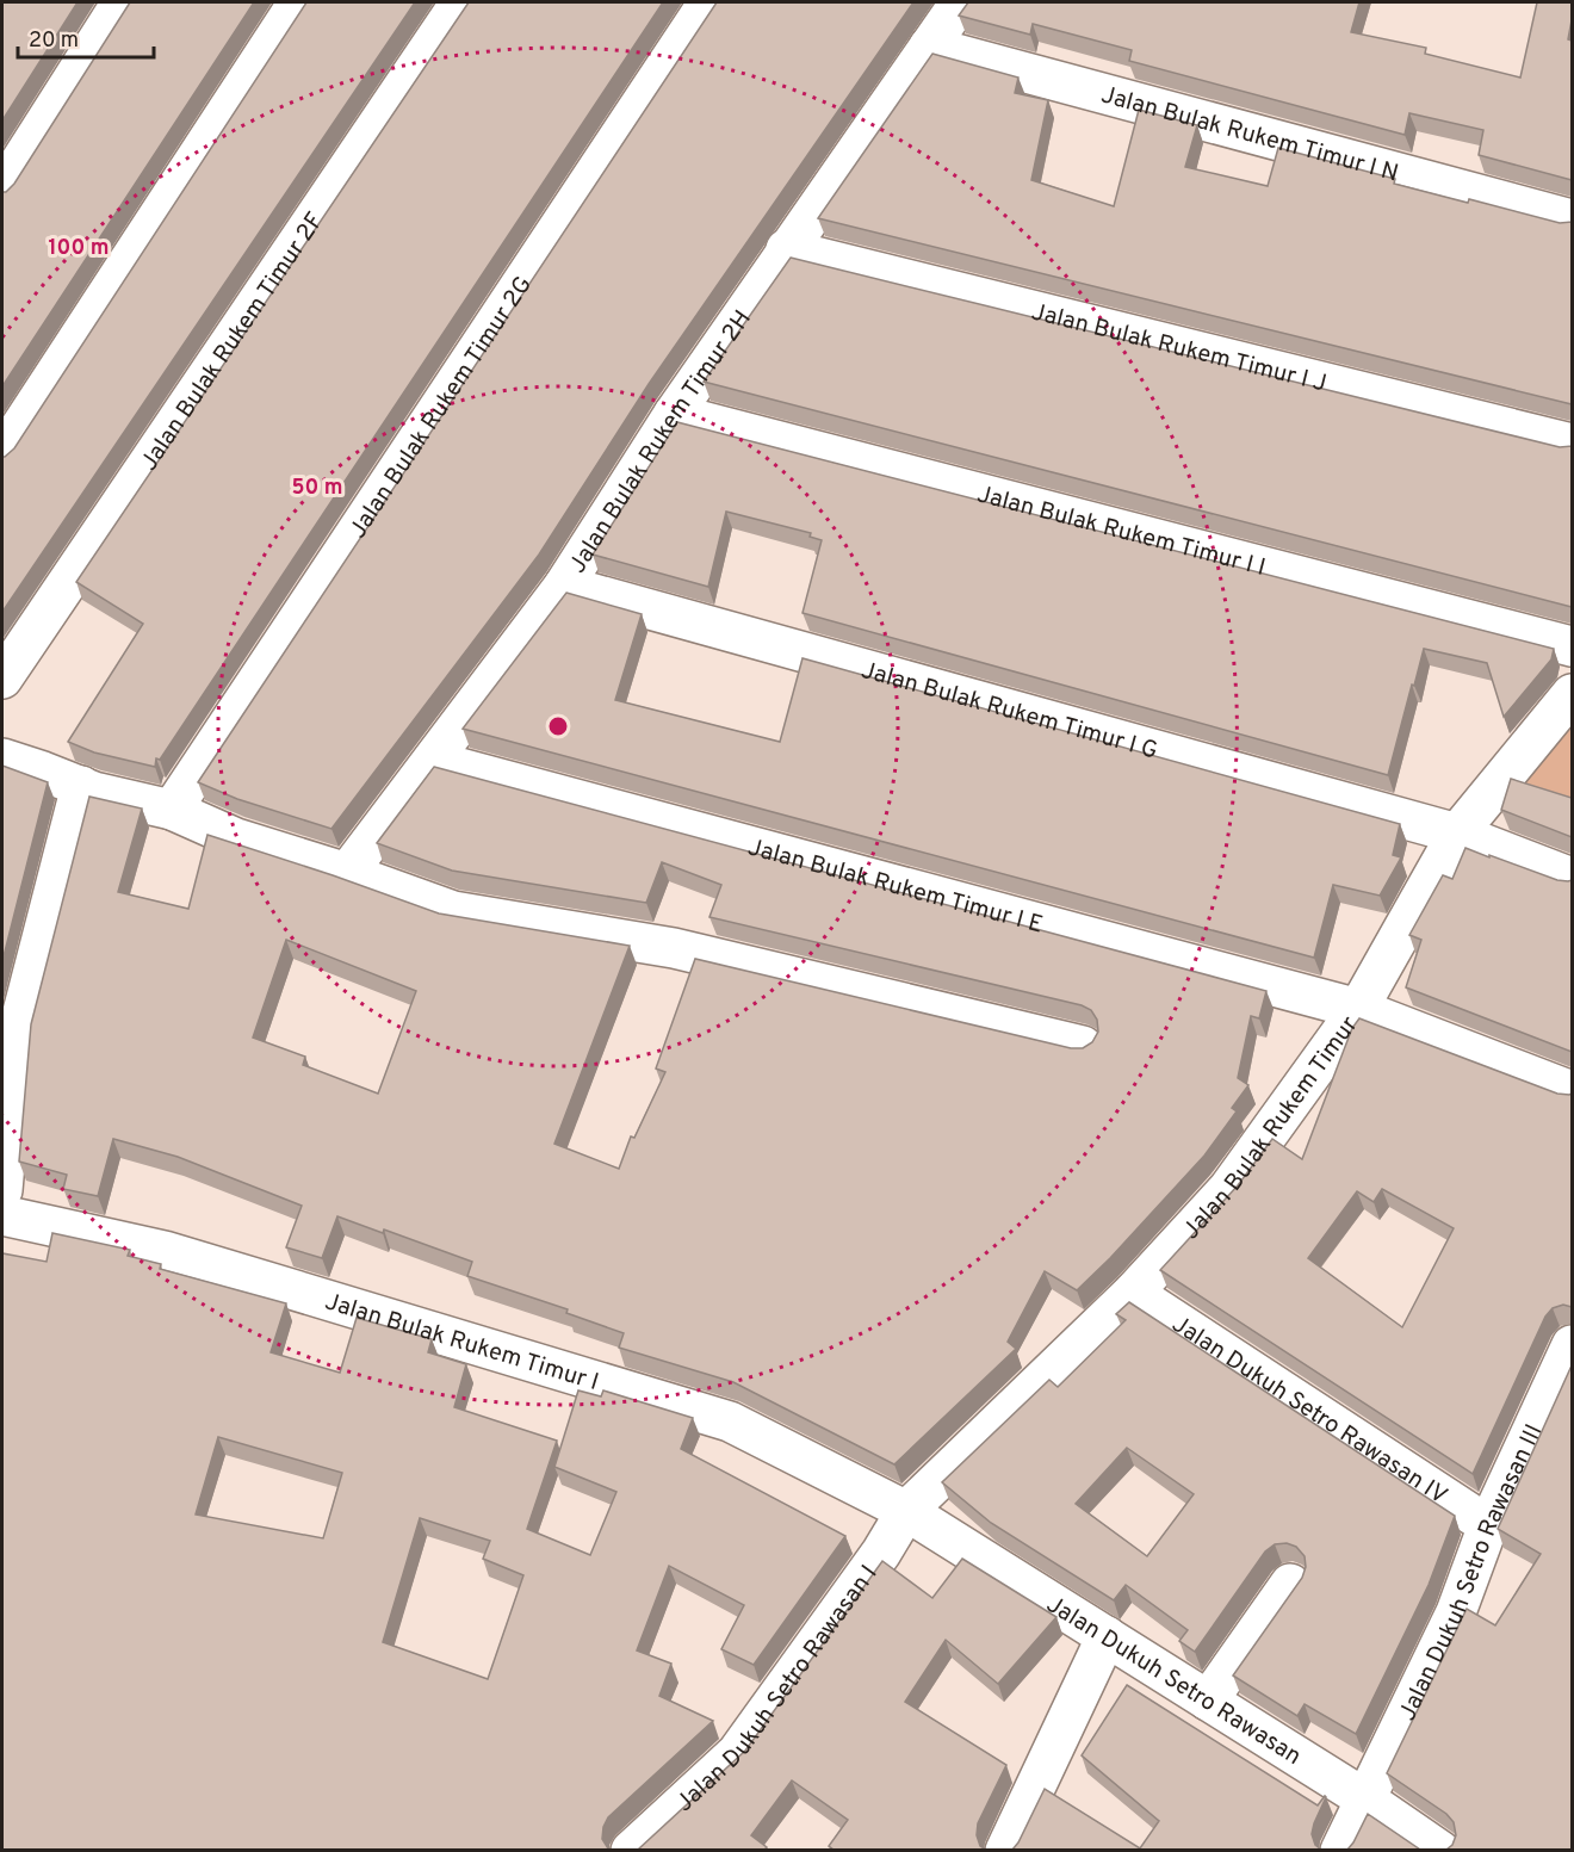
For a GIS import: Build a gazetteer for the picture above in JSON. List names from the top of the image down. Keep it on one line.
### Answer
{"streets":{"street":["Jalan Bulak Rukem Timur I N","Jalan Bulak Rukem Timur 2F","Jalan Bulak Rukem Timur I J","Jalan Bulak Rukem Timur 2G","Jalan Bulak Rukem Timur 2H","Jalan Bulak Rukem Timur I I","Jalan Bulak Rukem Timur I G","Jalan Bulak Rukem Timur I E","Jalan Bulak Rukem Timur","Jalan Bulak Rukem Timur I","Jalan Dukuh Setro Rawasan IV","Jalan Dukuh Setro Rawasan III","Jalan Dukuh Setro Rawasan","Jalan Dukuh Setro Rawasan I"]},"crossings":[["Jalan Bulak Rukem Timur I N","Jalan Bulak Rukem Timur 2H"],["Jalan Bulak Rukem Timur I J","Jalan Bulak Rukem Timur 2H"],["Jalan Bulak Rukem Timur 2H","Jalan Bulak Rukem Timur I I"],["Jalan Bulak Rukem Timur 2H","Jalan Bulak Rukem Timur I G"],["Jalan Bulak Rukem Timur 2H","Jalan Bulak Rukem Timur I E"],["Jalan Bulak Rukem Timur I G","Jalan Bulak Rukem Timur"],["Jalan Bulak Rukem Timur I E","Jalan Bulak Rukem Timur"],["Jalan Bulak Rukem Timur","Jalan Bulak Rukem Timur I"],["Jalan Bulak Rukem Timur","Jalan Dukuh Setro Rawasan IV"],["Jalan Bulak Rukem Timur","Jalan Dukuh Setro Rawasan"],["Jalan Bulak Rukem Timur","Jalan Dukuh Setro Rawasan I"],["Jalan Bulak Rukem Timur I","Jalan Dukuh Setro Rawasan"],["Jalan Bulak Rukem Timur I","Jalan Dukuh Setro Rawasan I"],["Jalan Dukuh Setro Rawasan IV","Jalan Dukuh Setro Rawasan III"],["Jalan Dukuh Setro Rawasan III","Jalan Dukuh Setro Rawasan"],["Jalan Dukuh Setro Rawasan","Jalan Dukuh Setro Rawasan I"]],"scale_bar":"20 m","rings":["100 m","50 m"]}
